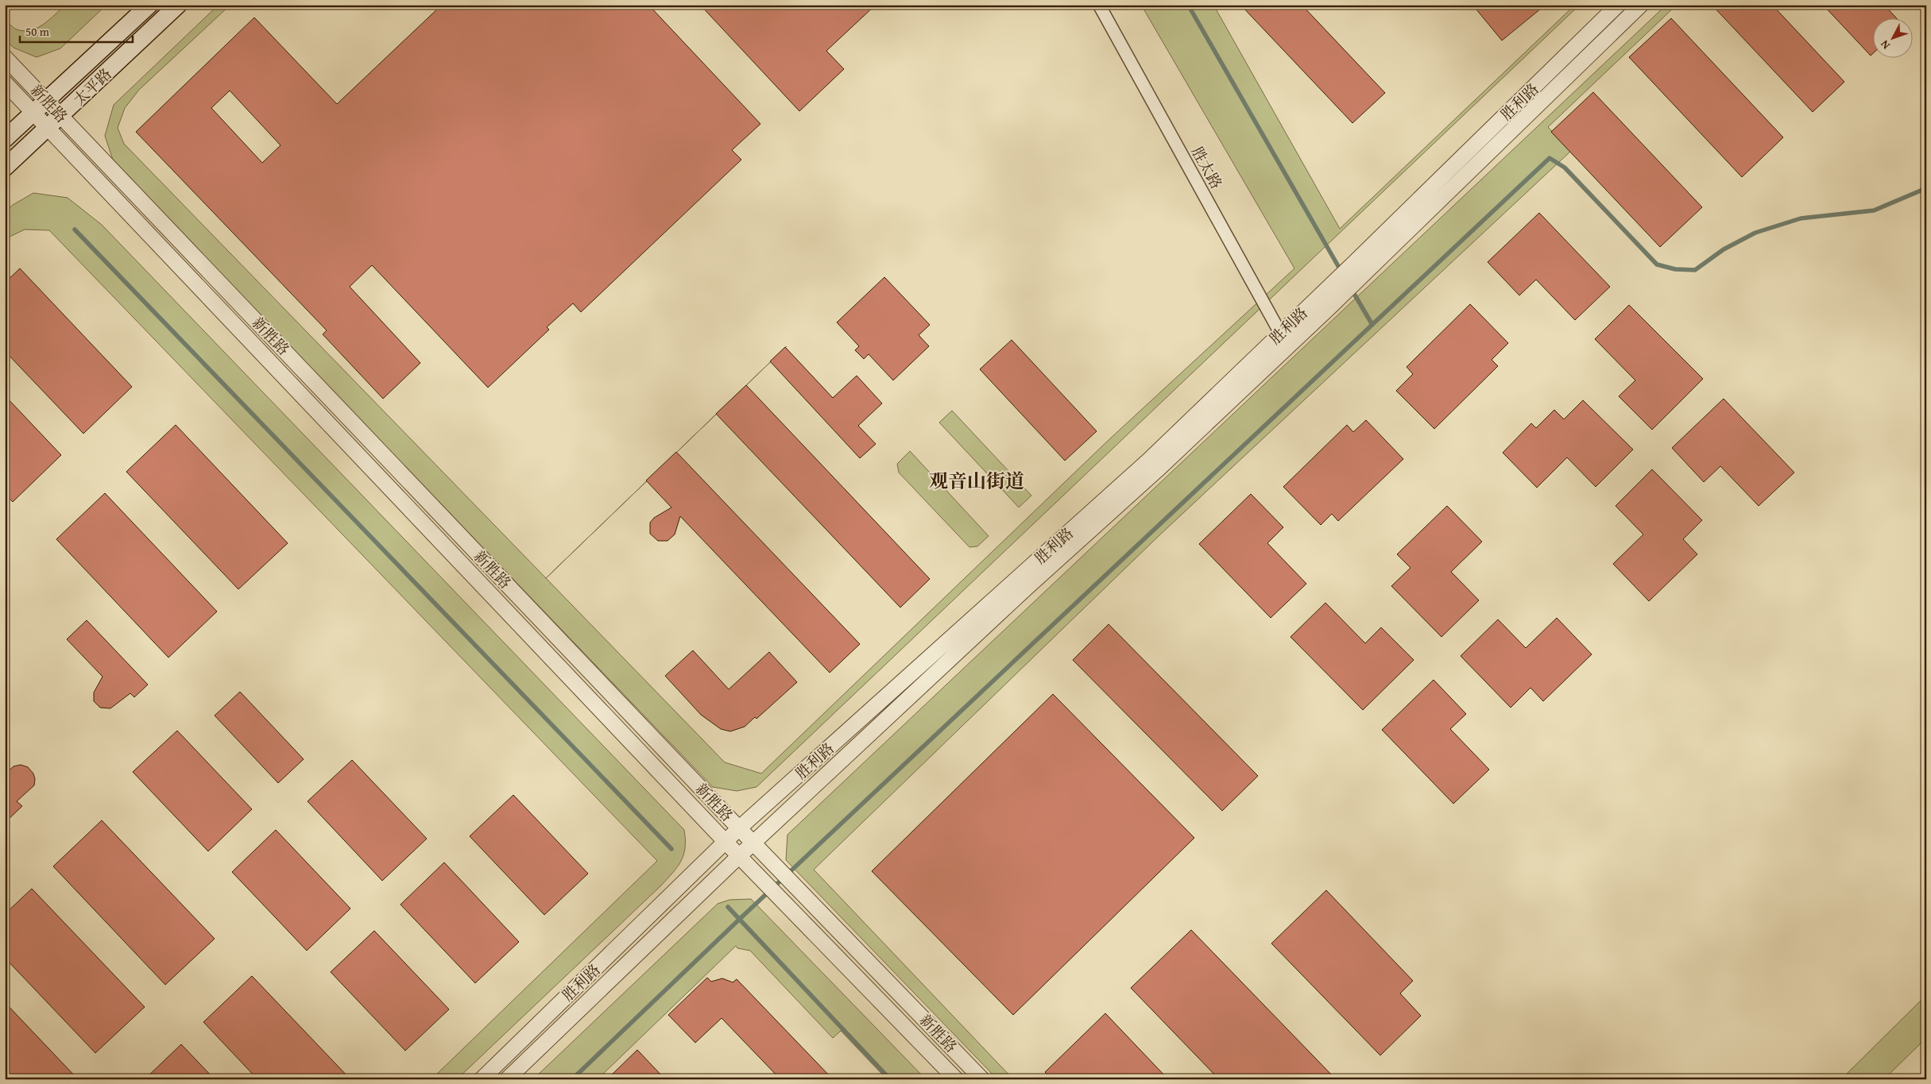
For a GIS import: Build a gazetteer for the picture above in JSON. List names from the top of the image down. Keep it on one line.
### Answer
{"streets":{"main road":["太平路"],"street":["胜利路","新胜路","胜太路"]},"crossings":[["太平路","新胜路"],["胜利路","新胜路"],["胜利路","胜太路"]],"districts":["观音山街道"],"scale_bar":"50 m","north":"bottom left"}
